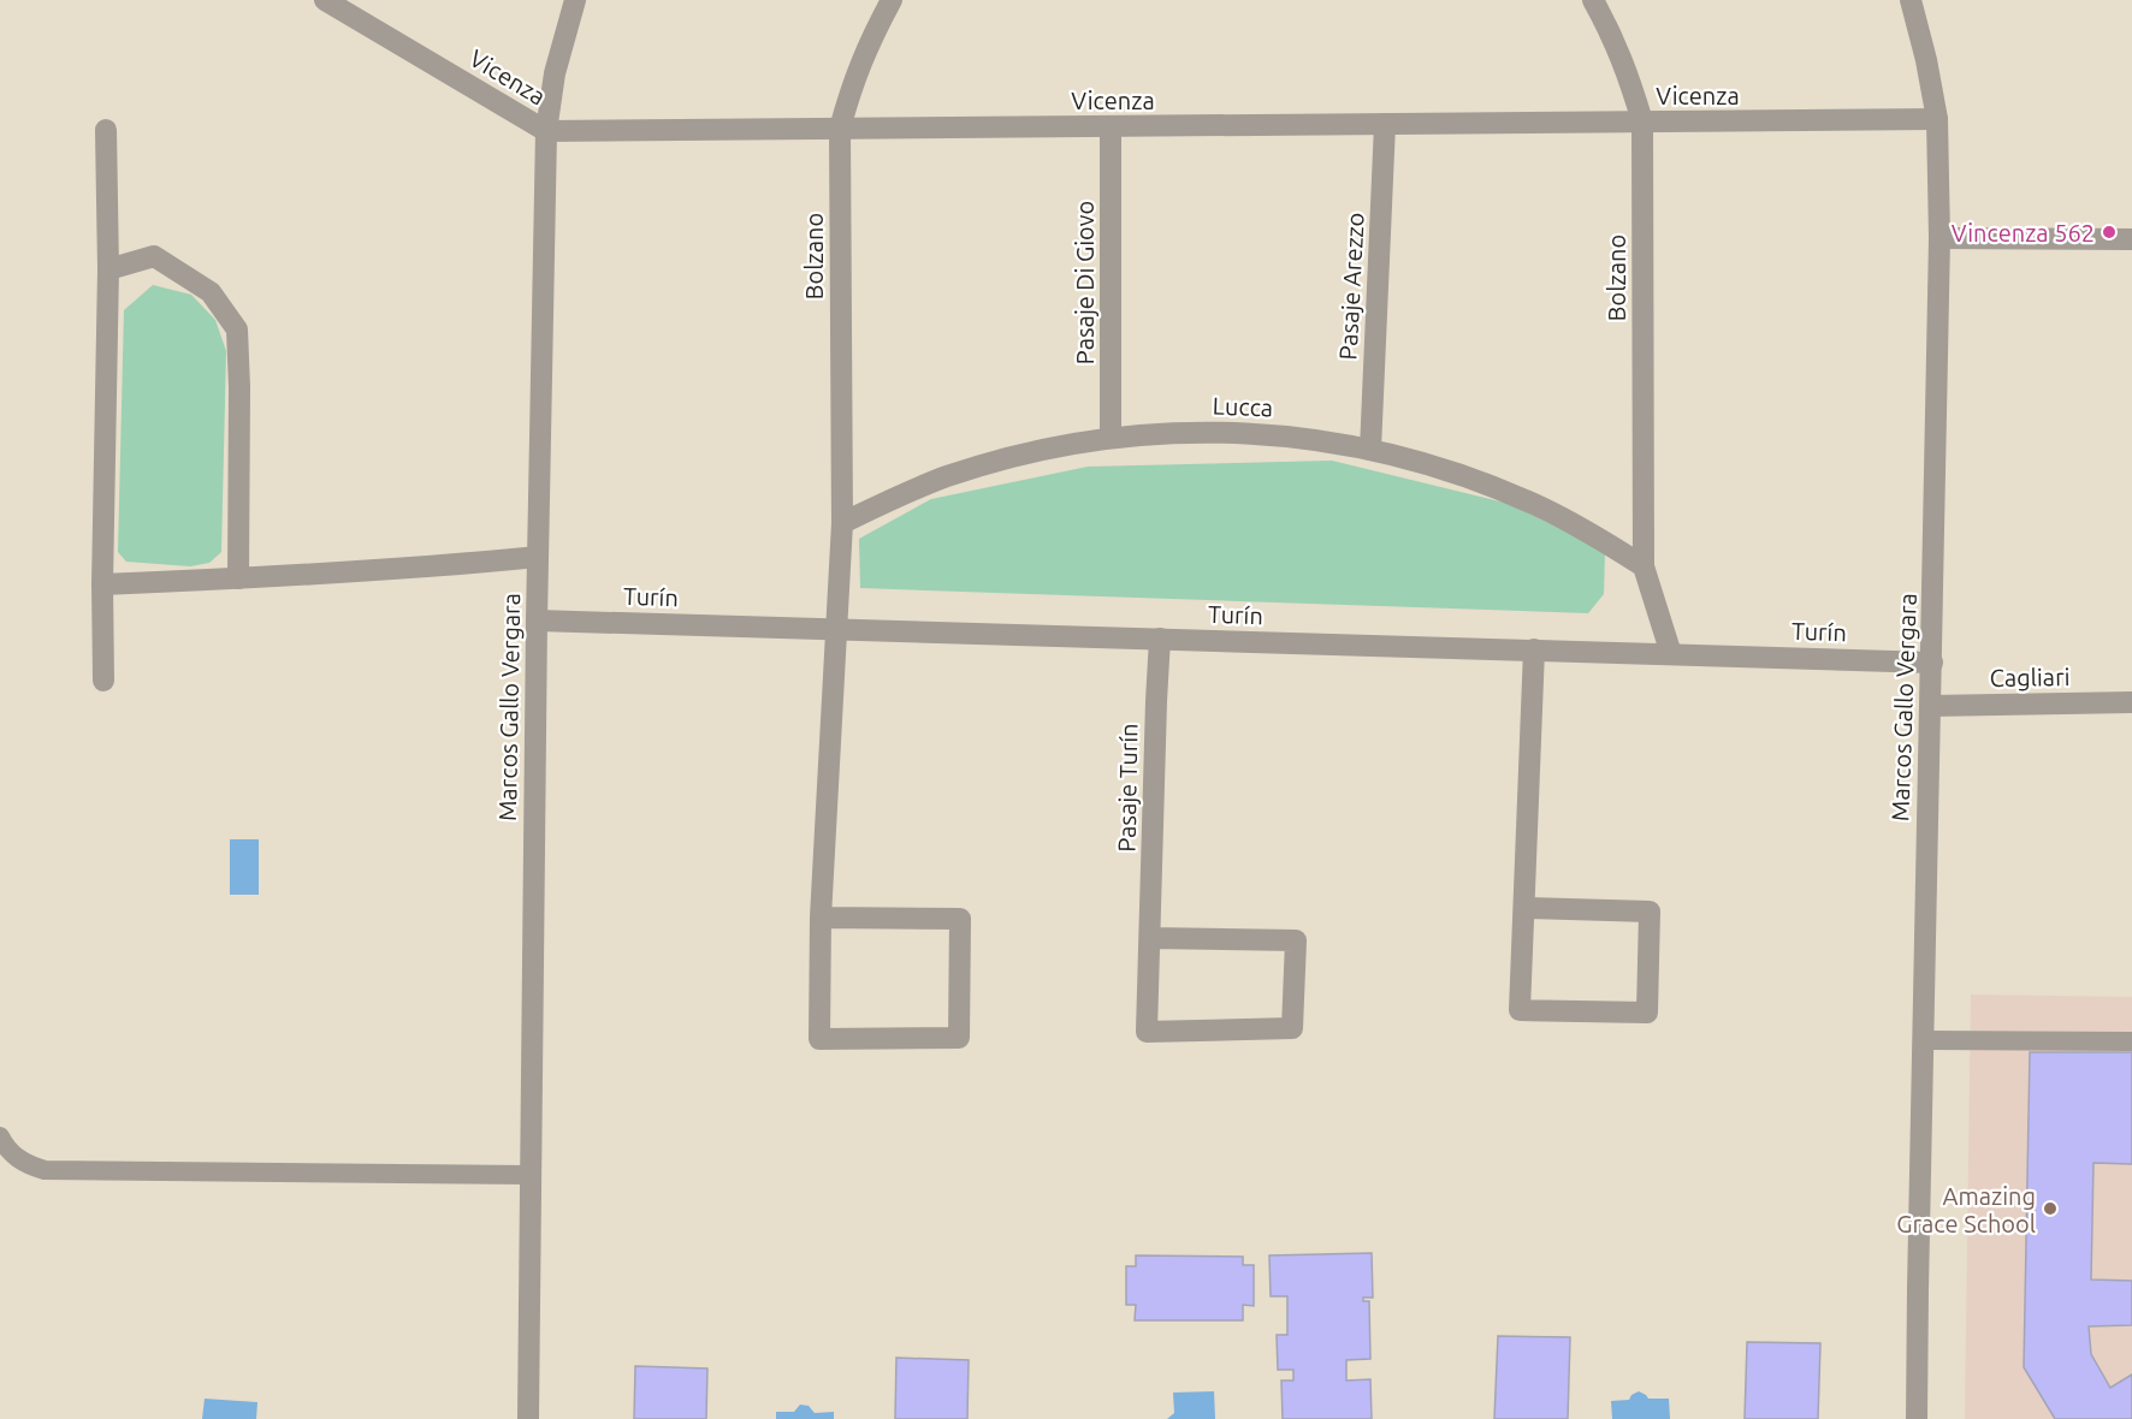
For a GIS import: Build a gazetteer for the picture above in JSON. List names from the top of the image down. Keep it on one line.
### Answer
{"streets":{"street":["Vicenza","Bolzano","Pasaje Di Giovo","Pasaje Arezzo","Lucca","Turín","Cagliari","Marcos Gallo Vergara","Pasaje Turín"]},"crossings":[["Vicenza","Bolzano"],["Vicenza","Pasaje Di Giovo"],["Vicenza","Pasaje Arezzo"],["Vicenza","Marcos Gallo Vergara"],["Bolzano","Lucca"],["Pasaje Di Giovo","Lucca"],["Pasaje Arezzo","Lucca"],["Turín","Marcos Gallo Vergara"],["Turín","Pasaje Turín"],["Cagliari","Marcos Gallo Vergara"]],"places":["Vincenza 562","Amazing Grace School"]}
